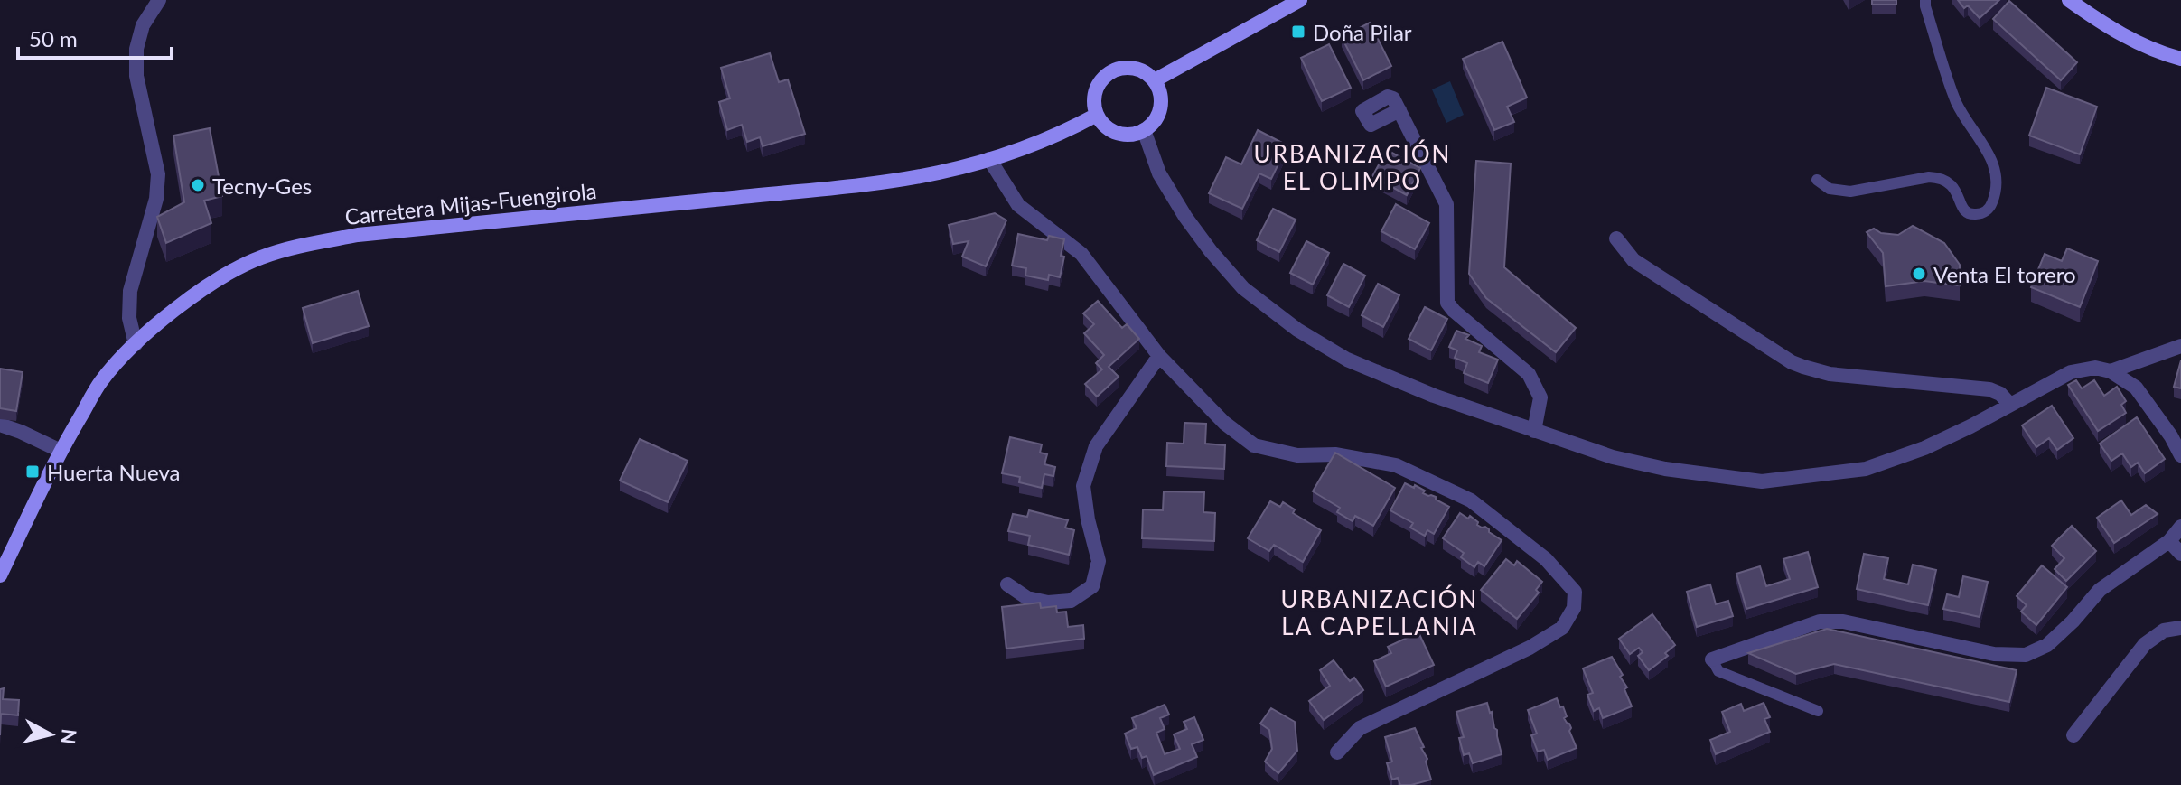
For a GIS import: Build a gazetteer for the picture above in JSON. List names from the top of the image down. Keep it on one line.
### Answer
{"streets":{"main road":["Carretera Mijas-Fuengirola"]},"districts":["URBANIZACIÓN EL OLIMPO","URBANIZACIÓN LA CAPELLANIA"],"places":{"transit":["Doña Pilar","Huerta Nueva"],"other":["Tecny-Ges","Venta El torero"]},"scale_bar":"50 m","north":"right"}
